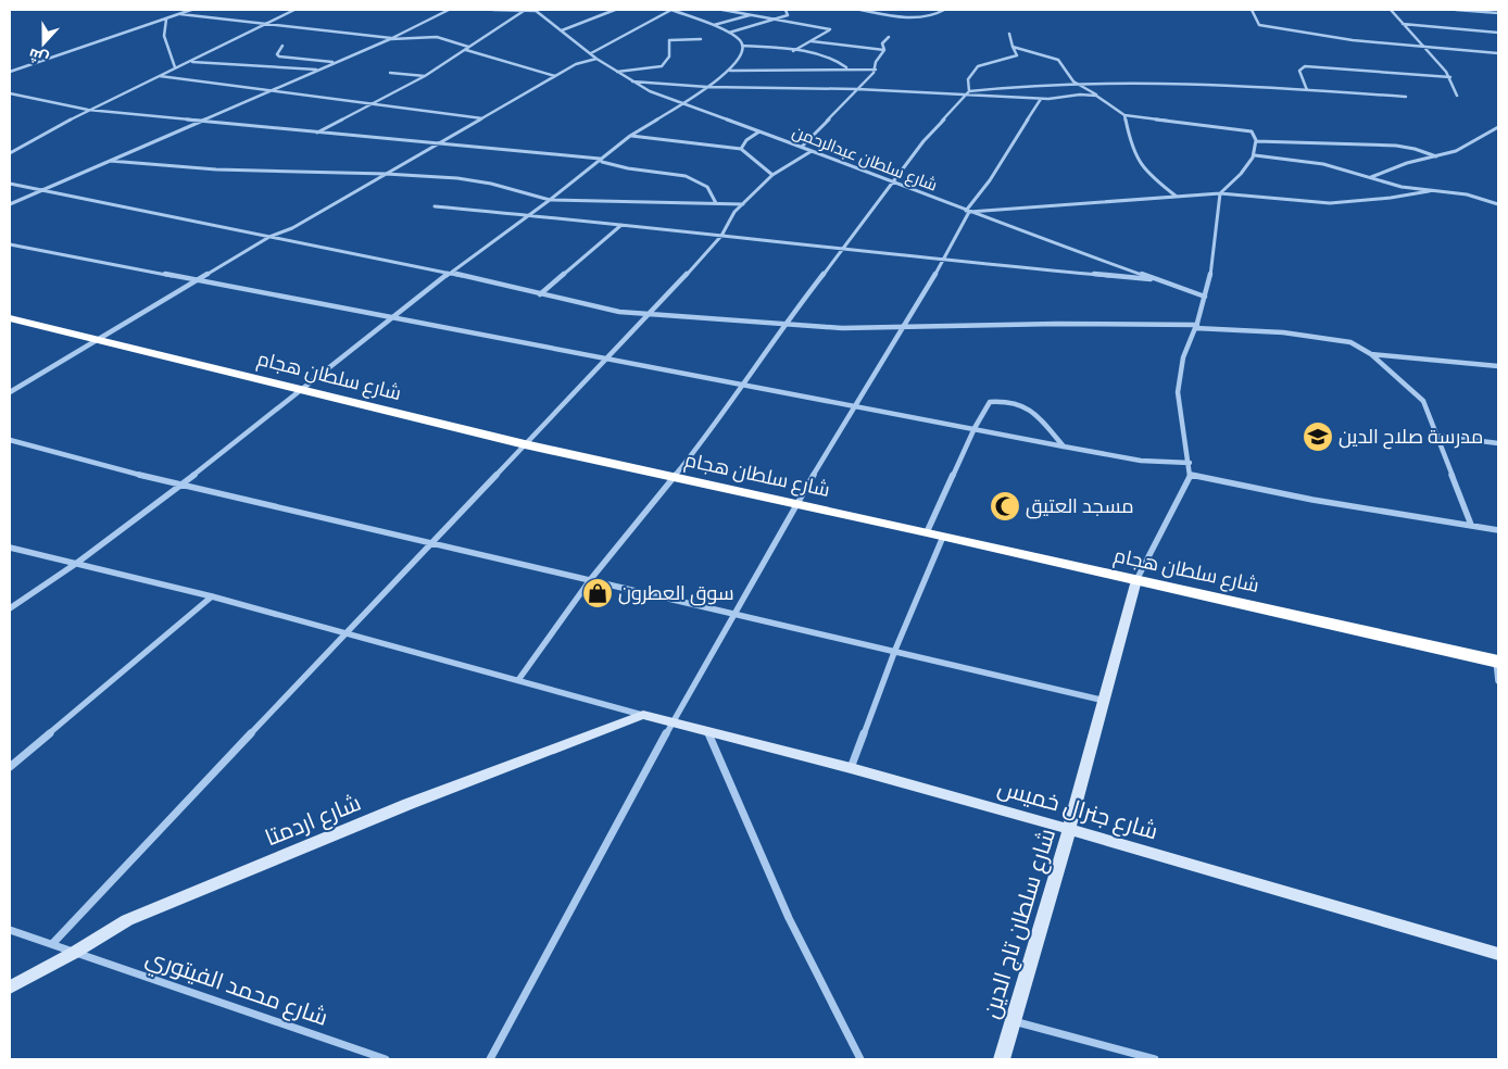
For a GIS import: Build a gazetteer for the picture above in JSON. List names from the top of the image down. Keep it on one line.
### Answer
{"streets":{"highway":["شارع سلطان هجام"],"main road":["شارع جنرال خميس","شارع اردمتا","شارع سلطان تاج الدين"],"street":["شارع سلطان عبدالرحمن","شارع محمد الفيتوري"]},"crossings":[["شارع سلطان هجام","شارع سلطان تاج الدين"],["شارع جنرال خميس","شارع اردمتا"],["شارع جنرال خميس","شارع سلطان تاج الدين"],["شارع اردمتا","شارع محمد الفيتوري"]],"places":{"school or university":["مدرسة صلاح الدين"],"mosque":["مسجد العتيق"],"shop":["سوق العطرون"]},"north":"bottom"}
